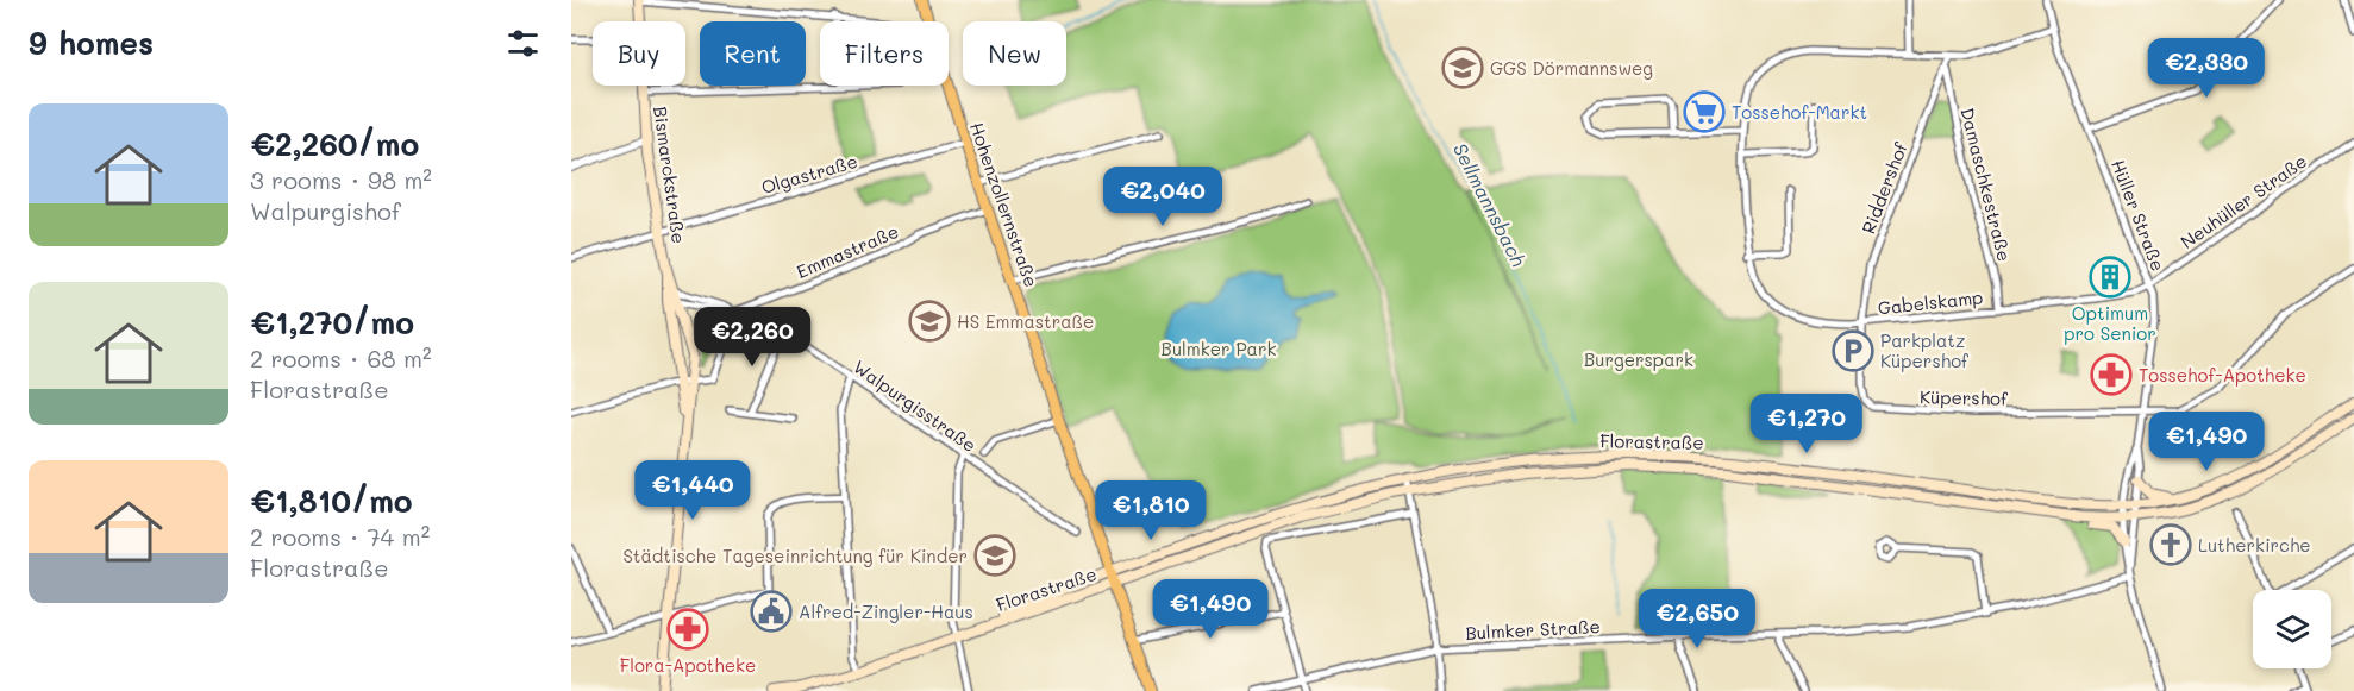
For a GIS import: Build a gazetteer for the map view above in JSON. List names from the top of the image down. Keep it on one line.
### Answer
{"streets":{"main road":["Bismarckstraße","Hohenzollernstraße","Florastraße"],"street":["Olgastraße","Damaschkestraße","Riddershof","Neuhüller Straße","Hüller Straße","Emmastraße","Gabelskamp","Küpershof","Walpurgisstraße","Bulmker Straße"]},"crossings":[["Olgastraße","Bismarckstraße"],["Olgastraße","Hohenzollernstraße"],["Bismarckstraße","Walpurgisstraße"],["Damaschkestraße","Riddershof"],["Damaschkestraße","Gabelskamp"],["Riddershof","Gabelskamp"],["Riddershof","Küpershof"],["Neuhüller Straße","Hüller Straße"],["Neuhüller Straße","Gabelskamp"],["Hohenzollernstraße","Emmastraße"],["Hohenzollernstraße","Florastraße"],["Hüller Straße","Gabelskamp"],["Hüller Straße","Küpershof"],["Hüller Straße","Florastraße"],["Emmastraße","Walpurgisstraße"],["Gabelskamp","Küpershof"]],"water":["Sellmannsbach"],"parks":["Bulmker Park","Burgerspark"],"places":{"school or university":["GGS Dörmannsweg","HS Emmastraße","Städtische Tageseinrichtung für Kinder"],"supermarket":["Tossehof-Markt"],"building":["Optimum pro Senior"],"parking":["Parkplatz Küpershof"],"pharmacy":["Tossehof-Apotheke","Flora-Apotheke"],"church":["Lutherkirche"],"public building":["Alfred-Zingler-Haus"]},"page":{"heading":"9 homes","chip":["Buy","Rent","Filters","New"],"price":["€2,330","€2,040","€2,260","€1,270","€1,490","€1,440","€1,810","€1,490","€2,650"],"list":[{"name":"€2,260/mo","note":"3 rooms · 98 m² · Walpurgishof"},{"name":"€1,270/mo","note":"2 rooms · 68 m² · Florastraße"},{"name":"€1,810/mo","note":"2 rooms · 74 m² · Florastraße"}]}}
